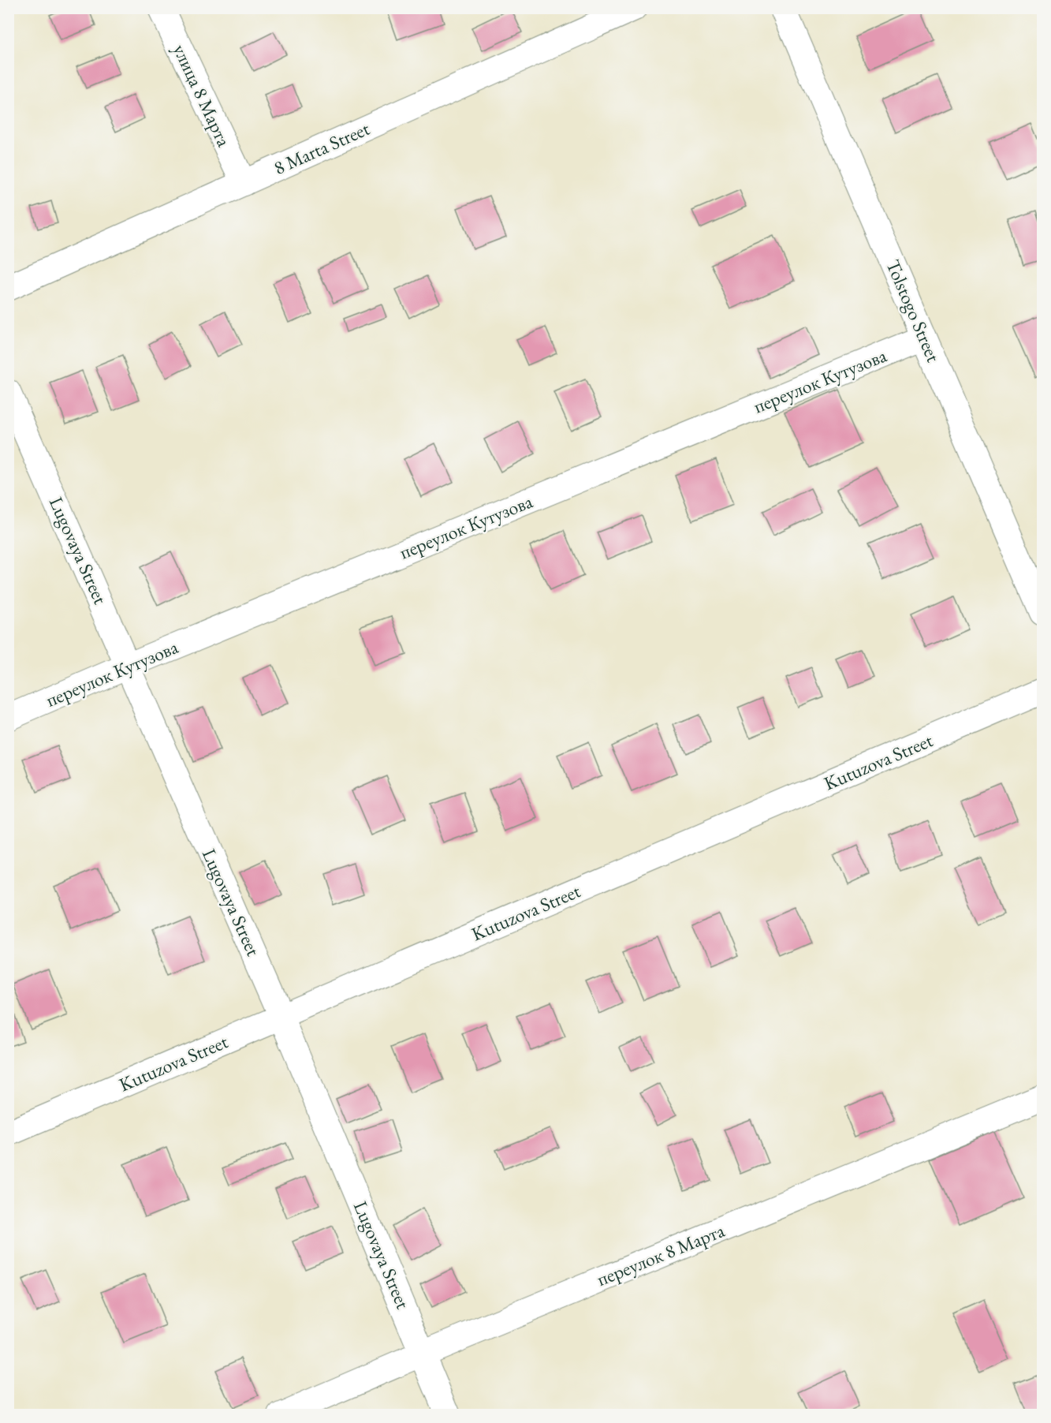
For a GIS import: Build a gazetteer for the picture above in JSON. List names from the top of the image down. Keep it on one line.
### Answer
{"streets":{"street":["улица 8 Марта","8 Marta Street","Tolstogo Street","переулок Кутузова","Lugovaya Street","Kutuzova Street","переулок 8 Марта"]},"crossings":[["улица 8 Марта","8 Marta Street"],["Tolstogo Street","переулок Кутузова"],["переулок Кутузова","Lugovaya Street"],["Lugovaya Street","Kutuzova Street"],["Lugovaya Street","переулок 8 Марта"]]}
